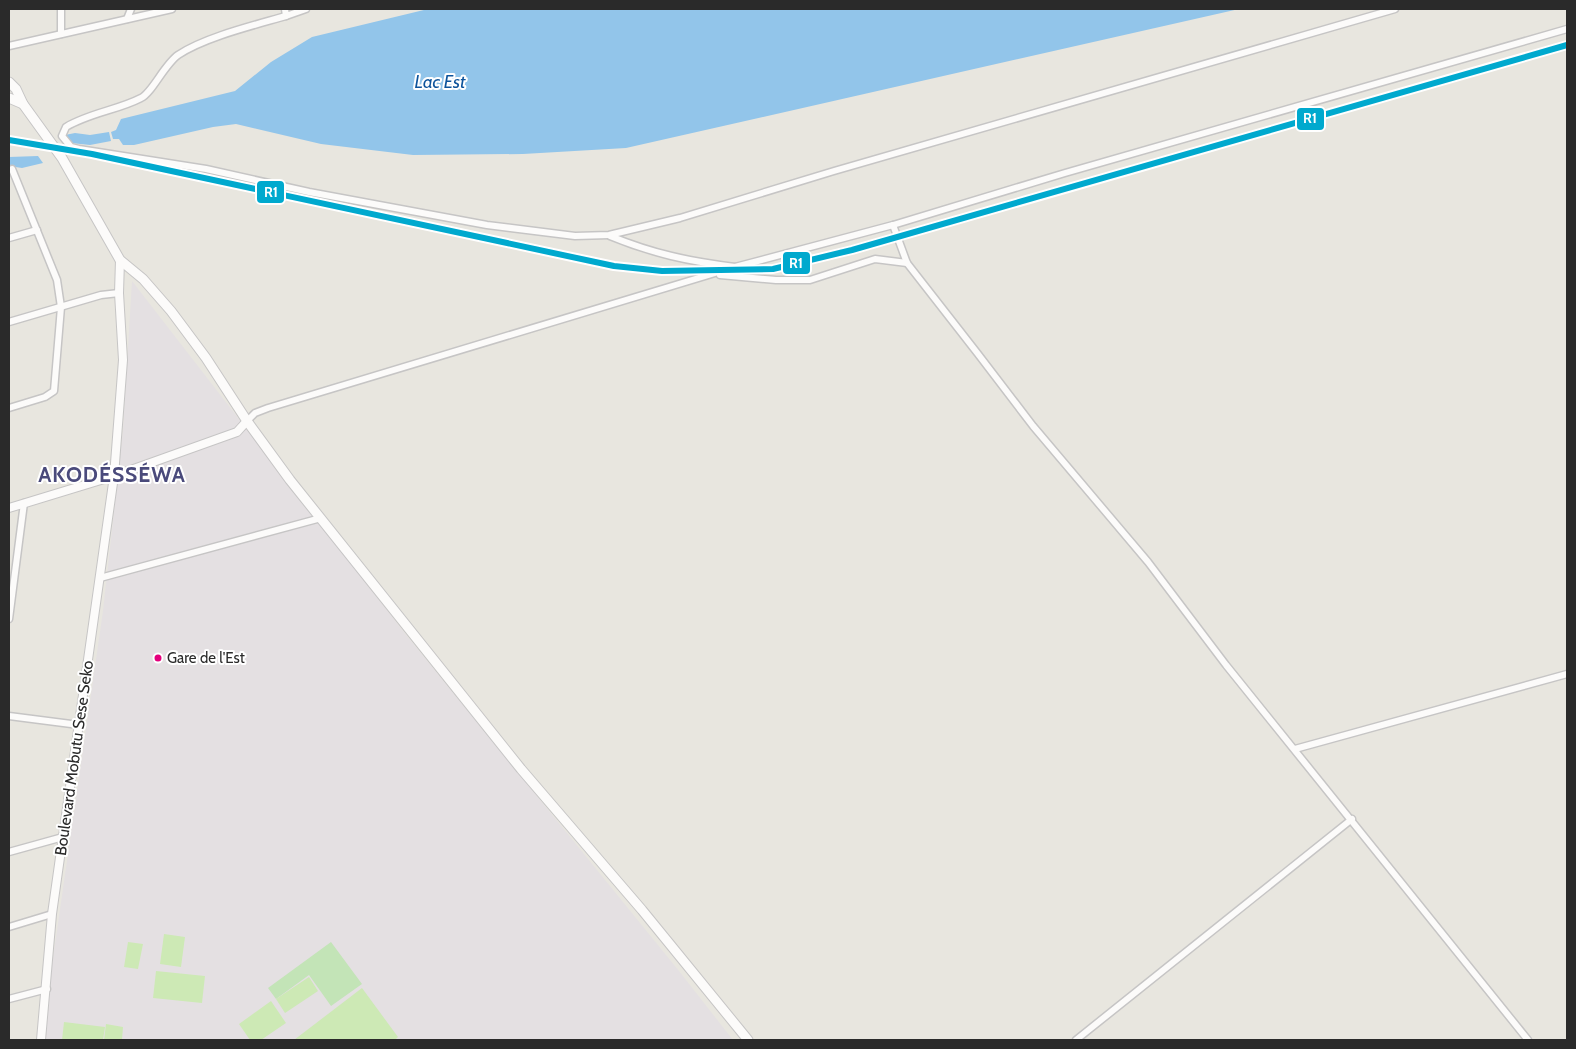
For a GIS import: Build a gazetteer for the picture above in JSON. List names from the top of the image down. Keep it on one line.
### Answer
{"streets":{"street":["Boulevard Mobutu Sese Seko"]},"districts":["AKODÉSSÉWA"],"water":["Lac Est"],"places":["Gare de l'Est"],"lines":["transit line R1"]}
